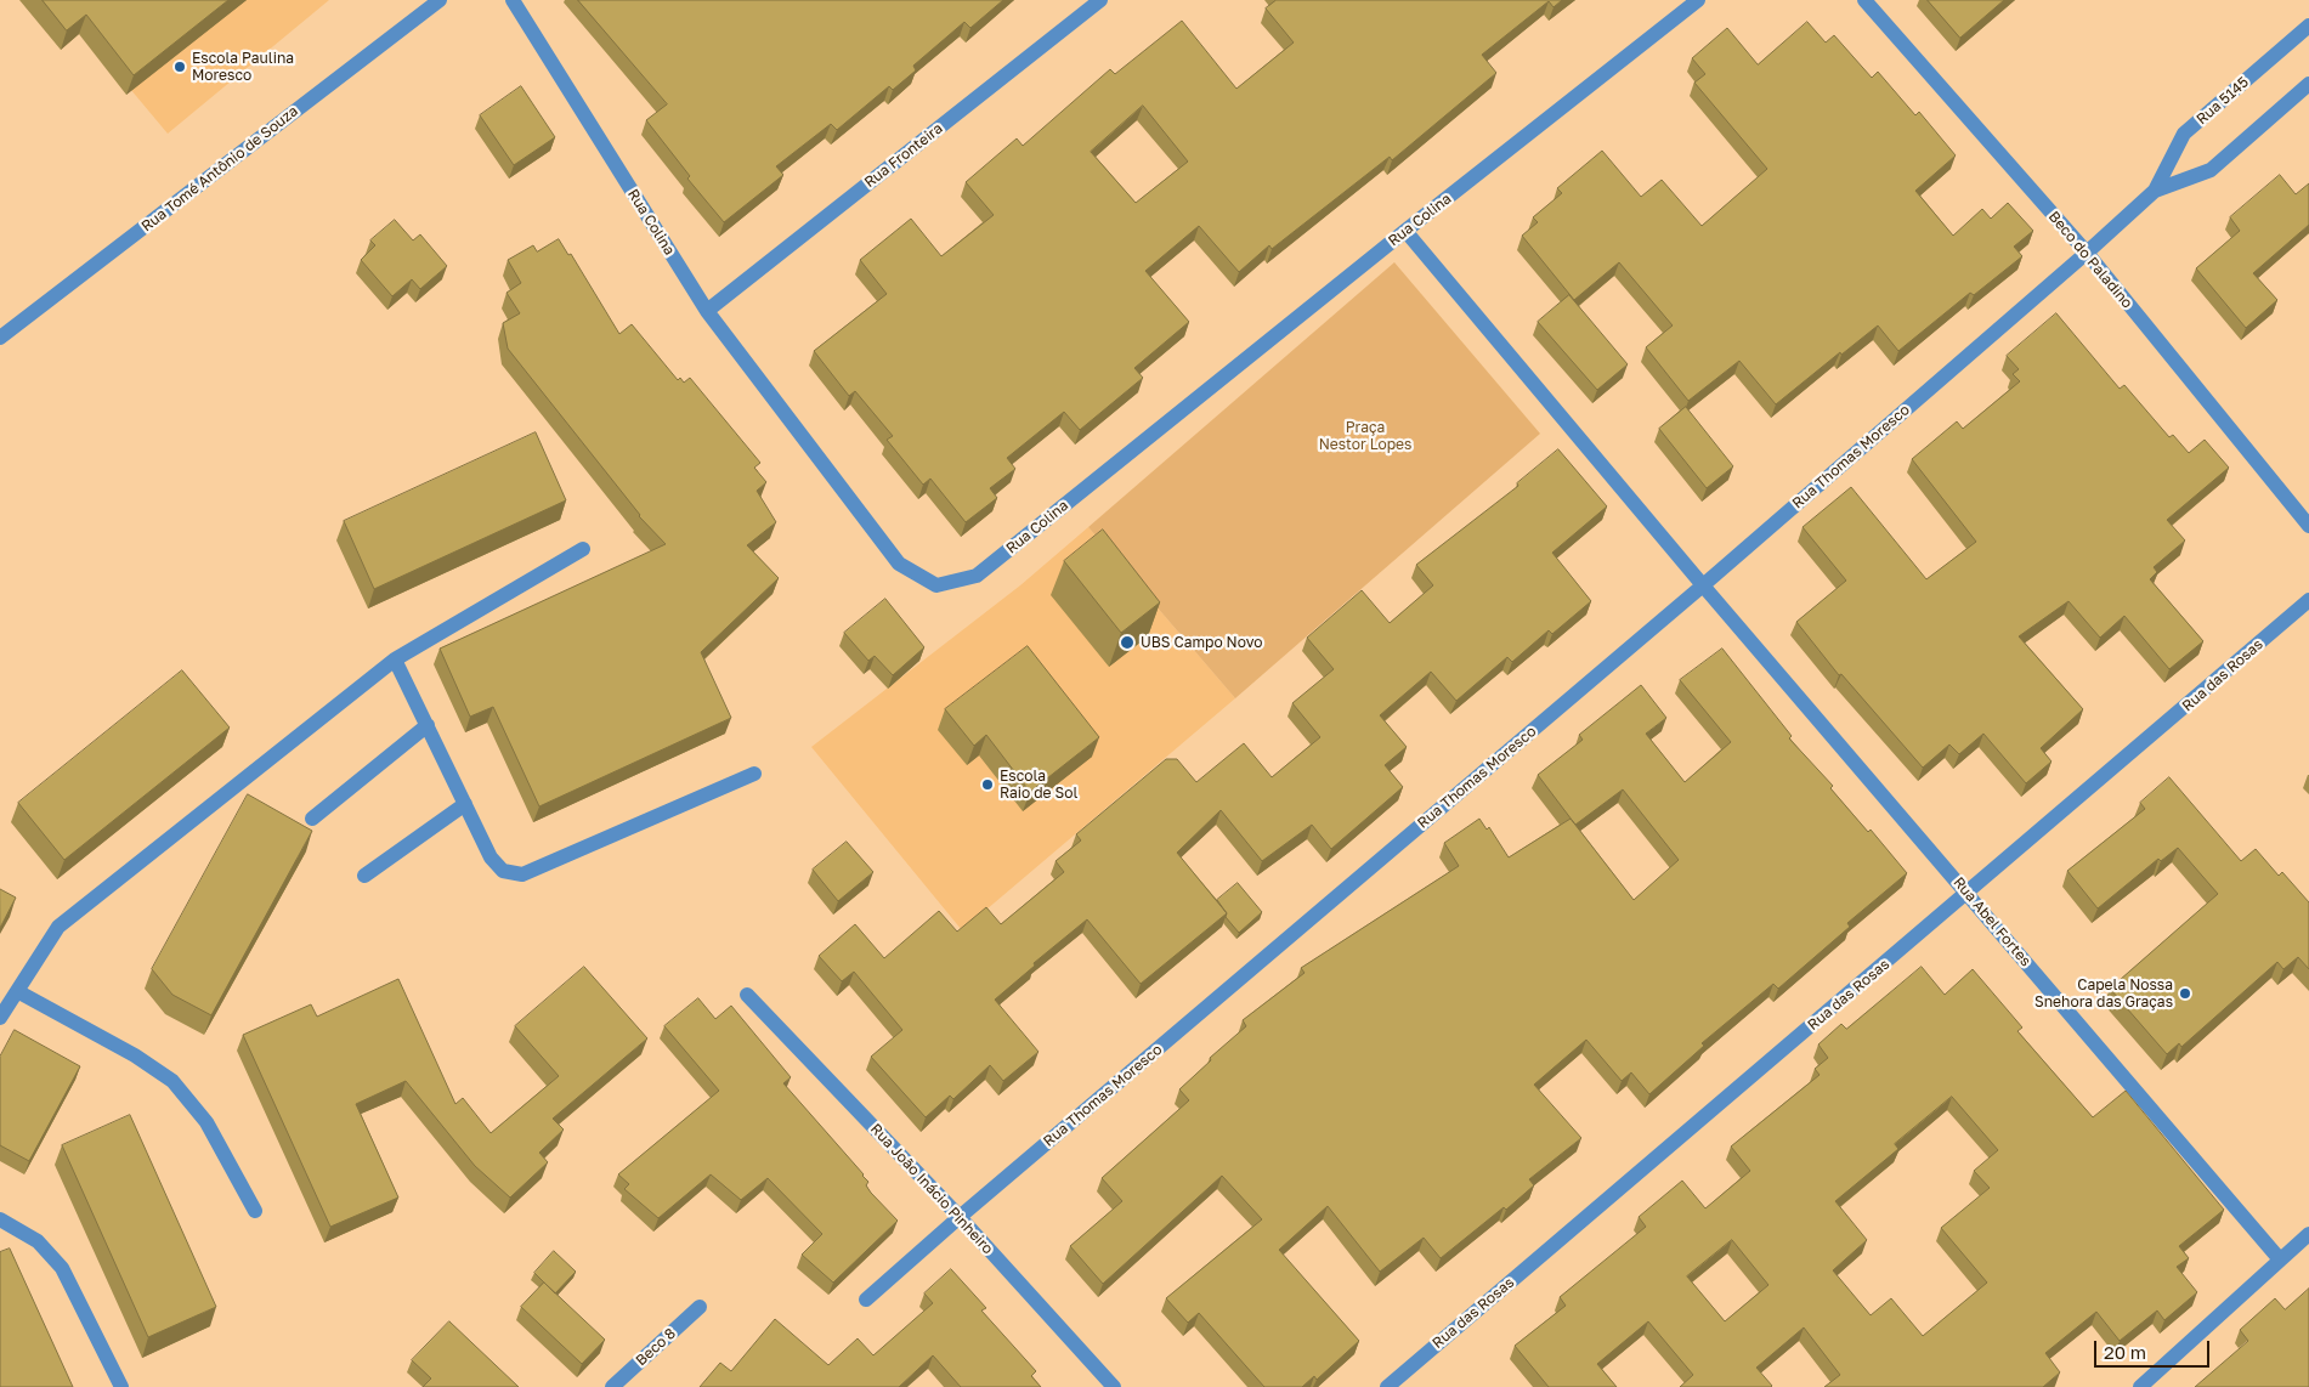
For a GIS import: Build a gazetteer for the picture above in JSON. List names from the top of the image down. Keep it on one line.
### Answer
{"streets":{"street":["Rua 5145","Rua Fronteira","Rua Tomé Antônio de Souza","Rua Colina","Beco do Paladino","Rua Thomas Moresco","Rua das Rosas","Rua Abel Fortes","Rua João Inácio Pinheiro","Beco 8"]},"crossings":[["Rua 5145","Beco do Paladino"],["Rua 5145","Rua Thomas Moresco"],["Rua Fronteira","Rua Colina"],["Rua Colina","Rua Abel Fortes"],["Beco do Paladino","Rua Thomas Moresco"],["Rua Thomas Moresco","Rua Abel Fortes"],["Rua Thomas Moresco","Rua João Inácio Pinheiro"],["Rua das Rosas","Rua Abel Fortes"]],"parks":["Praça Nestor Lopes"],"places":["Escola Paulina Moresco","UBS Campo Novo","Escola Raio de Sol","Capela Nossa Snehora das Graças"],"scale_bar":"20 m"}
